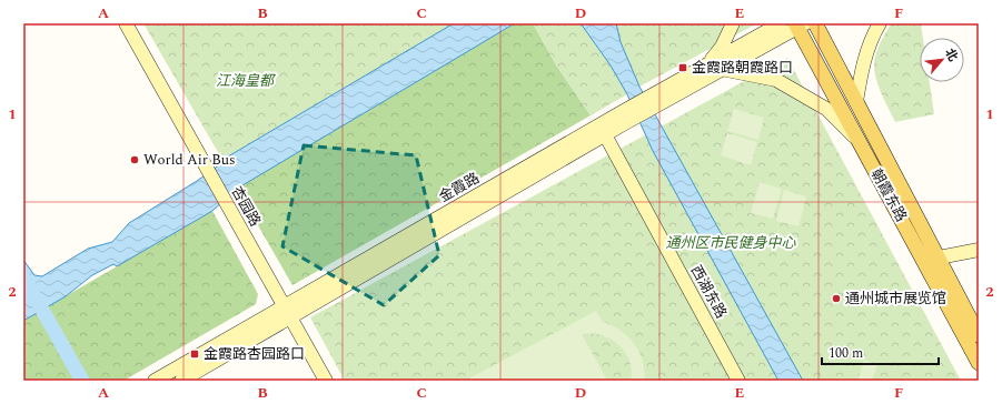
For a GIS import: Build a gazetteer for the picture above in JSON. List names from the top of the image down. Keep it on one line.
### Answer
{"streets":{"main road":["金霞路","朝霞东路","杏园路","西湖东路"]},"crossings":[["金霞路","朝霞东路"],["金霞路","杏园路"],["金霞路","西湖东路"]],"parks":["江海皇都","通州区市民健身中心"],"places":{"transit":["金霞路朝霞路口","金霞路杏园路口"],"other":["World Air Bus","通州城市展览馆"]},"scale_bar":"100 m","north":"top right","grid":{"columns":["A","B","C","D","E","F"],"rows":["1","2"]}}
